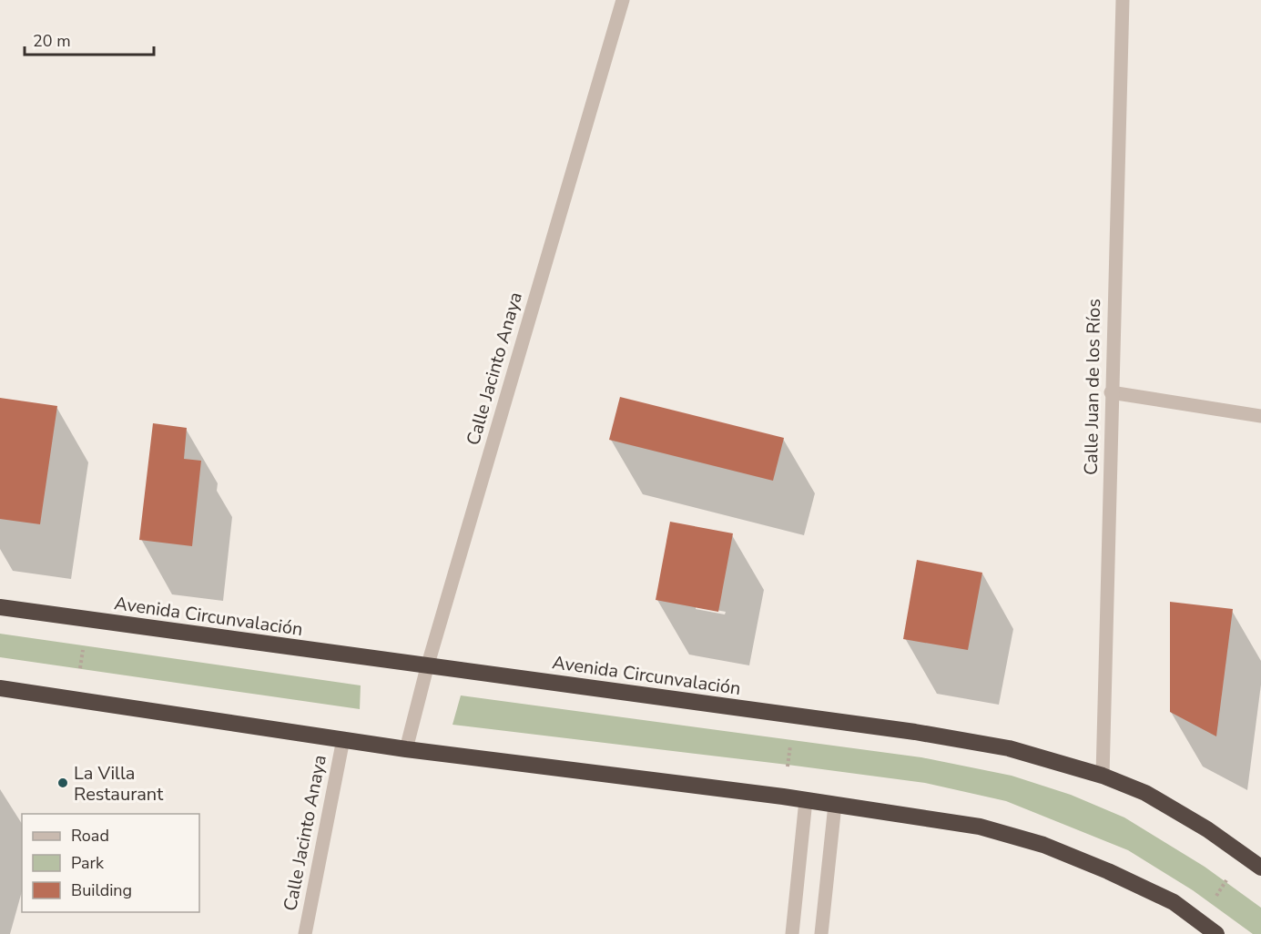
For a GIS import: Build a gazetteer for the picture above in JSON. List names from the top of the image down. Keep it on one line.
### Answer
{"streets":{"highway":["Avenida Circunvalación"],"street":["Calle Jacinto Anaya","Calle Juan de los Ríos"]},"crossings":[["Calle Jacinto Anaya","Avenida Circunvalación"],["Calle Juan de los Ríos","Avenida Circunvalación"]],"places":["La Villa Restaurant"],"legend":["Road","Park","Building"],"scale_bar":"20 m"}
